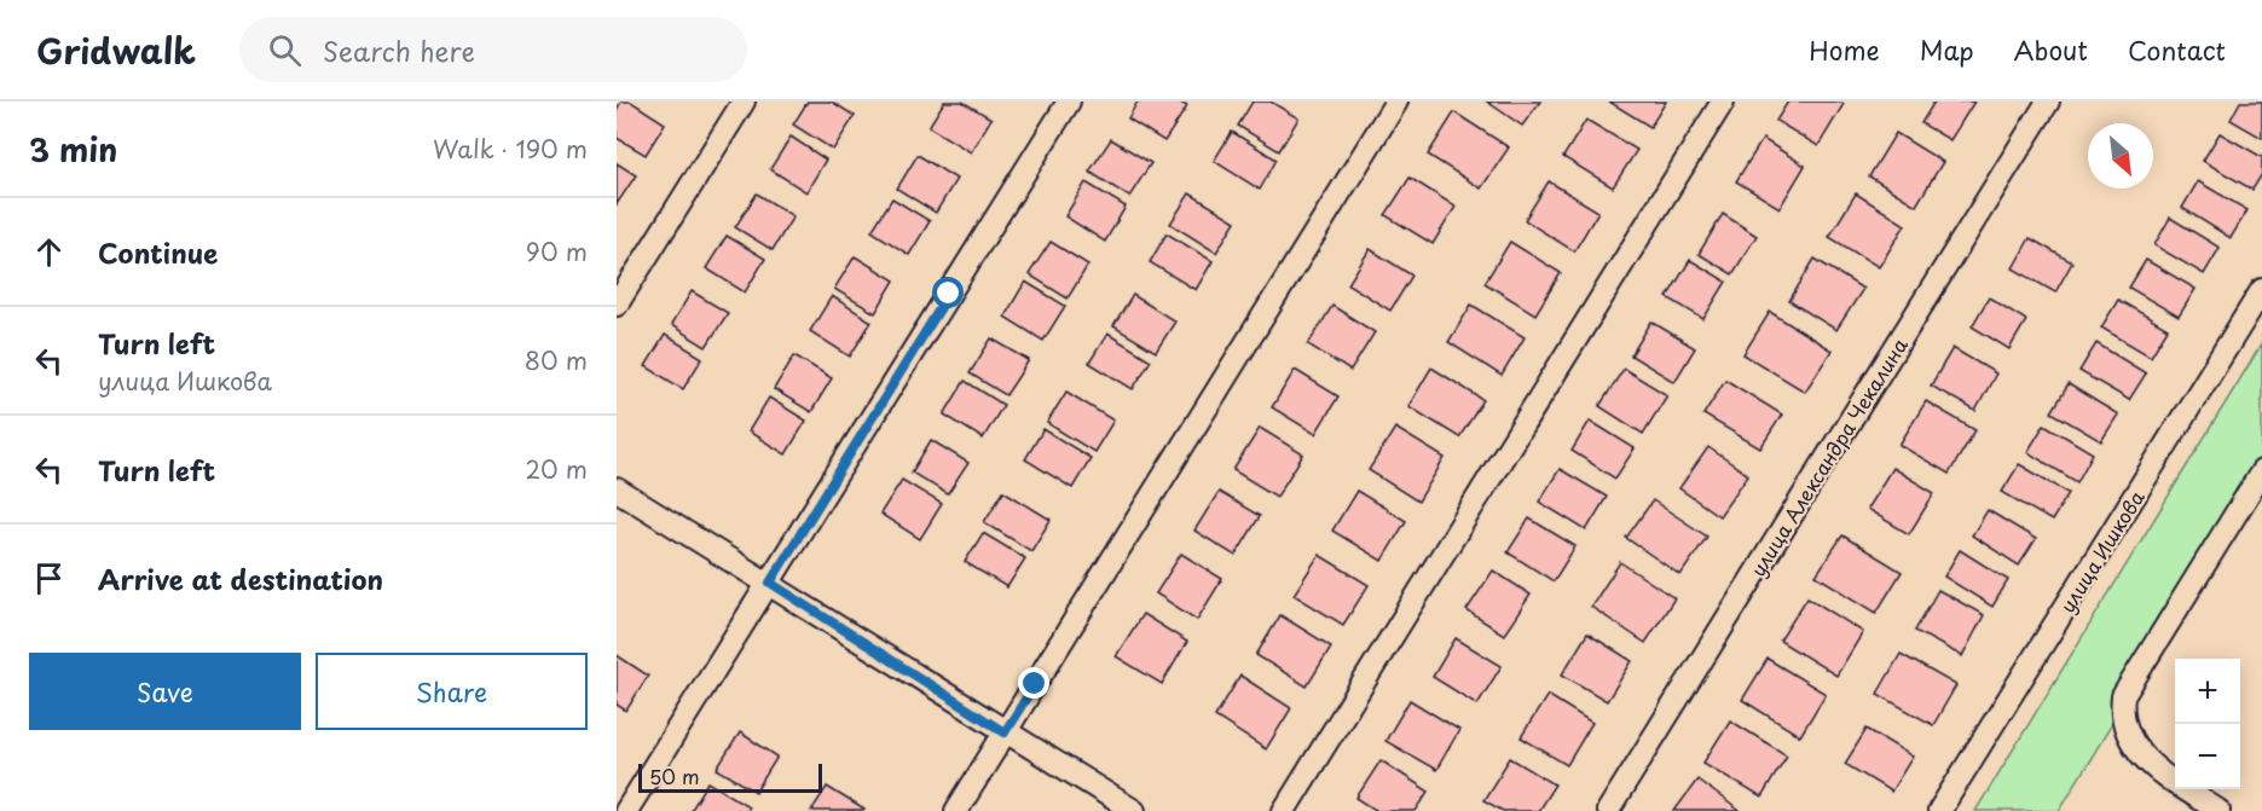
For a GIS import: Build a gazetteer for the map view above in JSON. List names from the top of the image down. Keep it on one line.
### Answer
{"streets":{"street":["улица Александра Чекалина","улица Ишкова"]},"scale_bar":"50 m","north":"bottom right","page":{"header":"Gridwalk","search":"Search here","nav":["Home","Map","About","Contact"],"heading":["3 min","Walk · 190 m"],"list":[["Continue","90 m"],["Turn left","улица Ишкова","80 m"],["Turn left","20 m"],"Arrive at destination"],"buttons":["Save","Share"],"map_buttons":["+","−"],"scale":"50 m"}}
